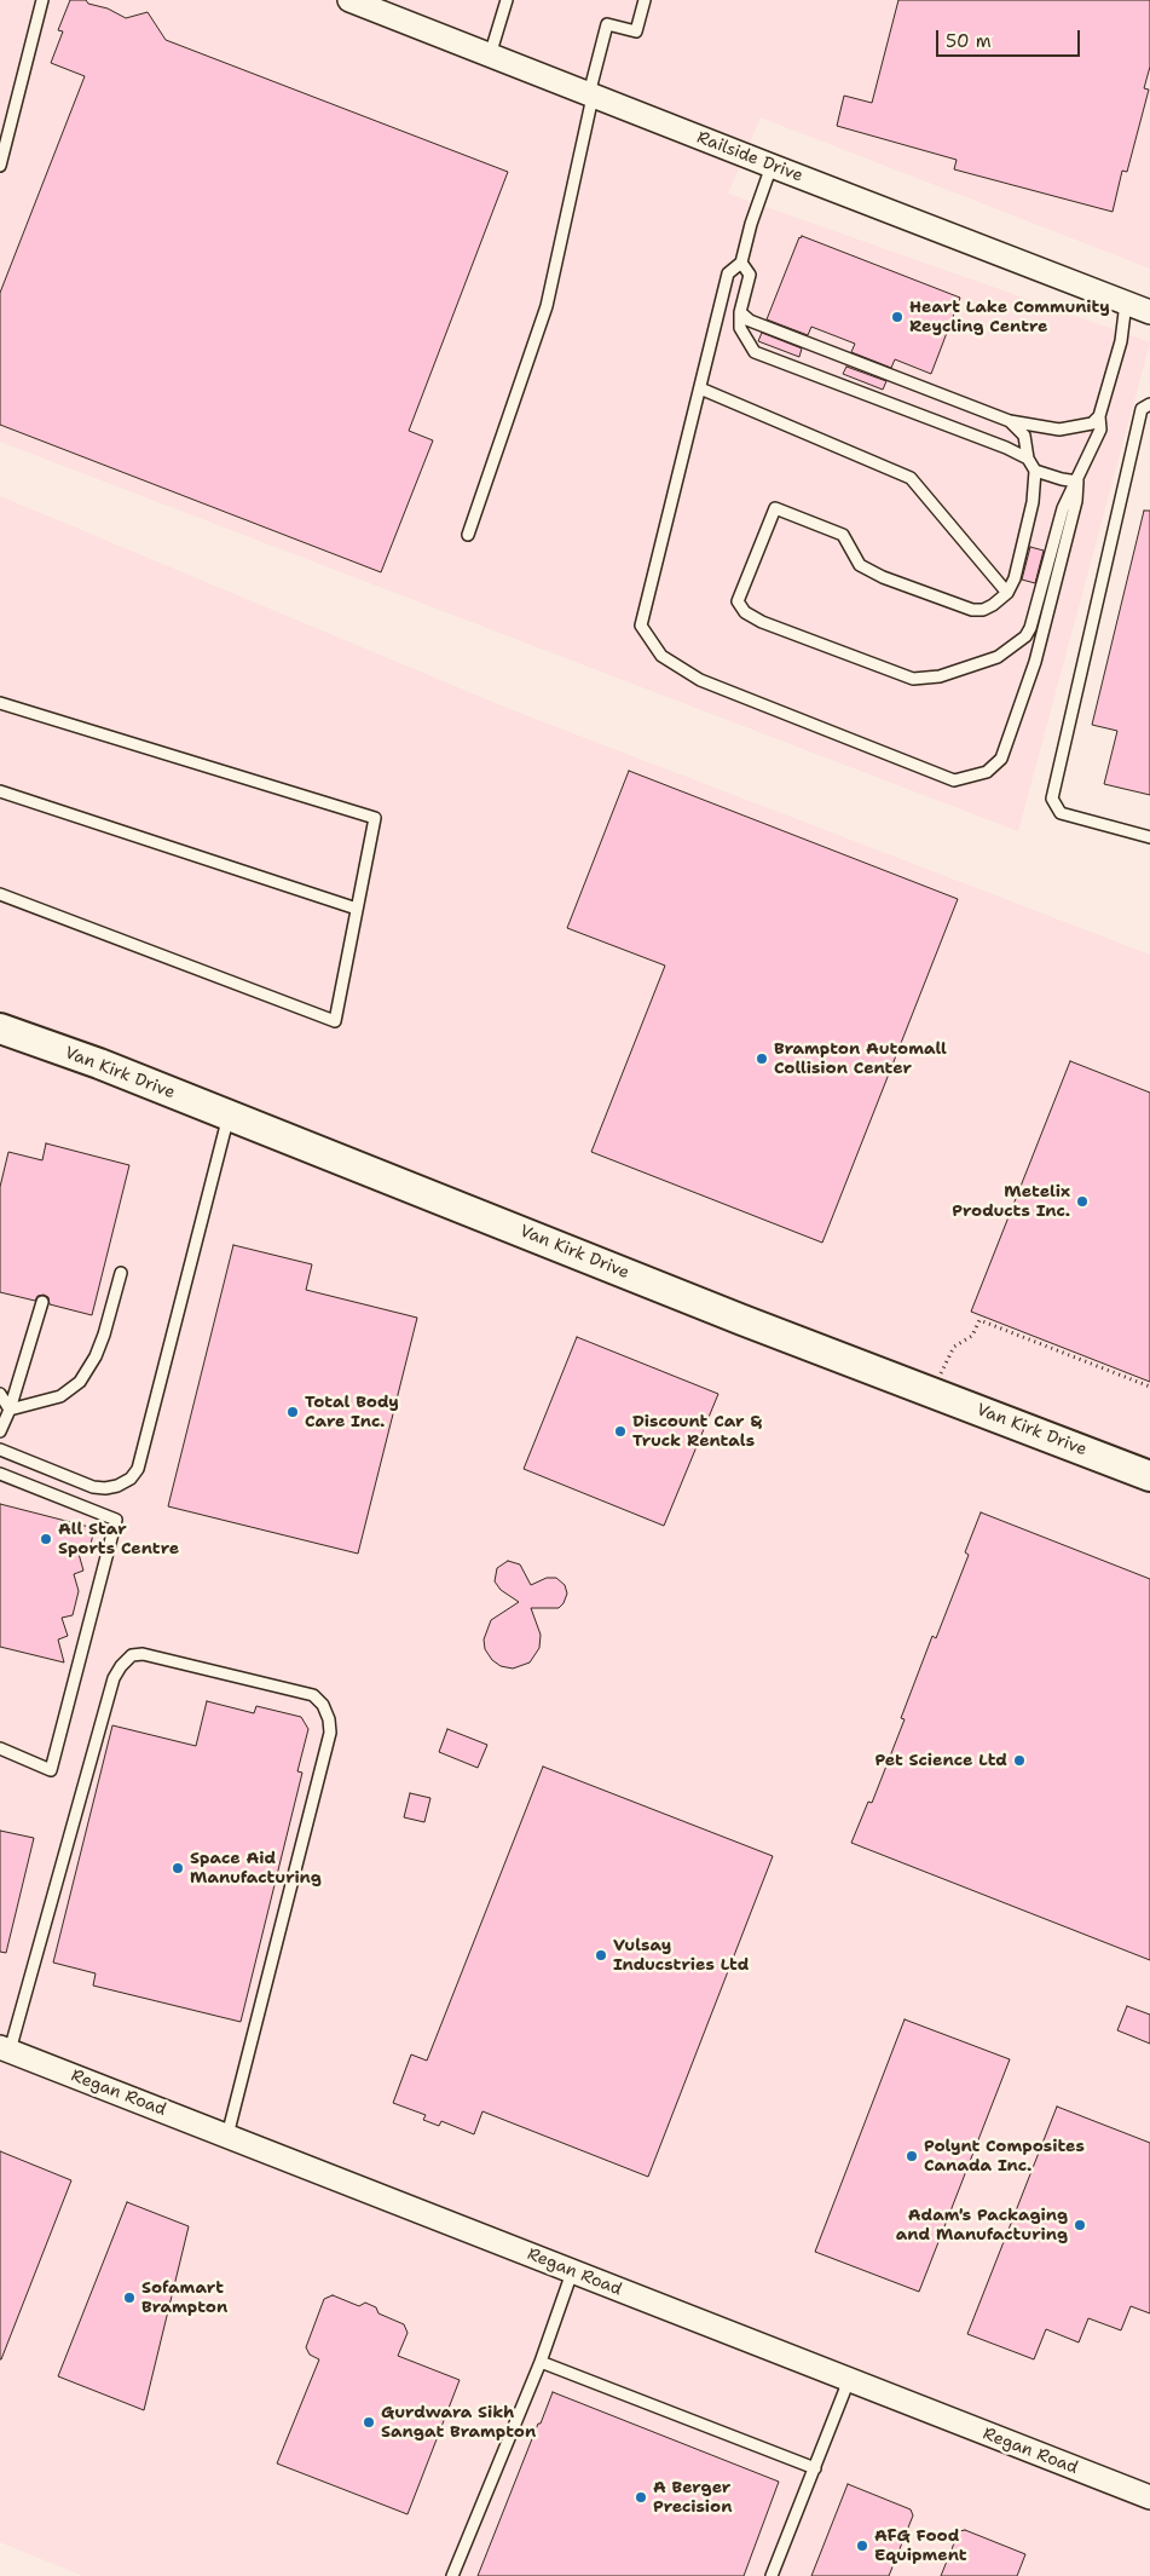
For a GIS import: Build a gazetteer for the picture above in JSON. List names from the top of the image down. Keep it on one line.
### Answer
{"streets":{"street":["Railside Drive","Van Kirk Drive","Regan Road"]},"places":["Heart Lake Community Reycling Centre","Brampton Automall Collision Center","Metelix Products Inc.","Total Body Care Inc.","Discount Car & Truck Rentals","All Star Sports Centre","Pet Science Ltd","Space Aid Manufacturing","Vulsay Inducstries Ltd","Polynt Composites Canada Inc.","Adam's Packaging and Manufacturing","Sofamart Brampton","Gurdwara Sikh Sangat Brampton","A Berger Precision","AFG Food Equipment"],"scale_bar":"50 m"}
